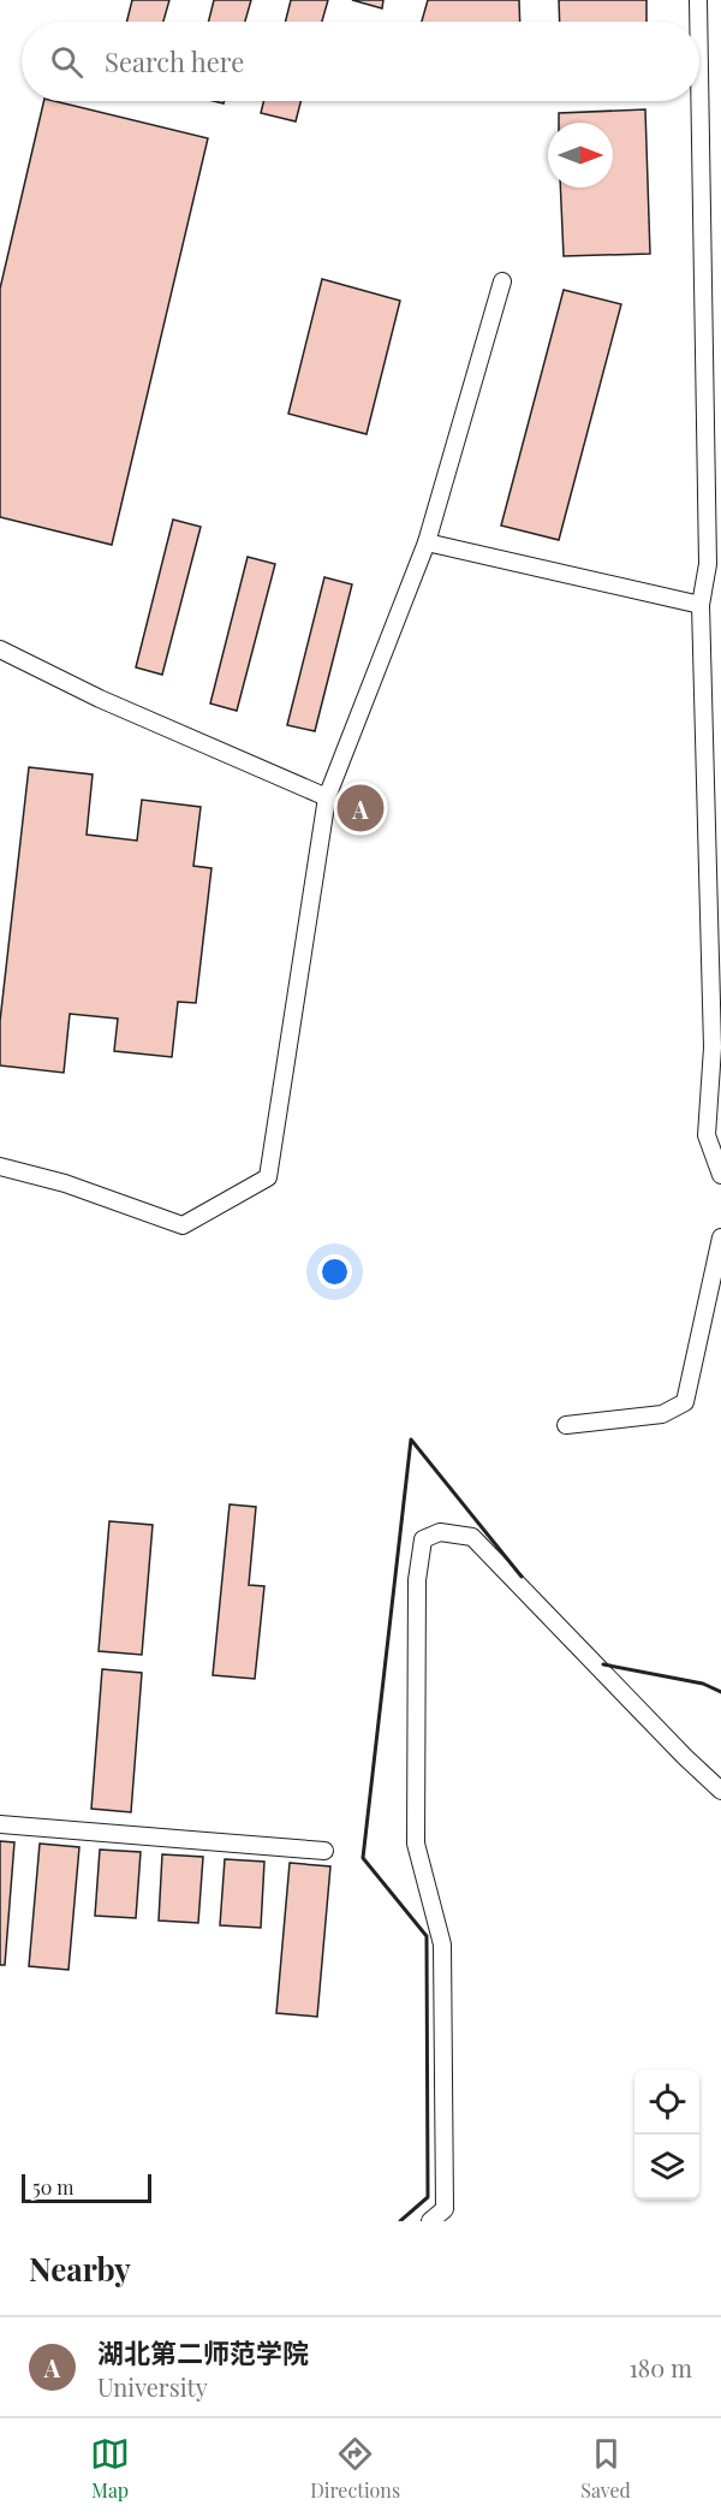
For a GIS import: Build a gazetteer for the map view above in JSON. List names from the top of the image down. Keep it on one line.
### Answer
{"scale_bar":"50 m","north":"right","page":{"search":"Search here","pins":"A","scale":"50 m","heading":"Nearby","list":[{"mark":"A","name":"湖北第二师范学院","note":"University","value":"180 m"}],"nav":["Map","Directions","Saved"]}}
